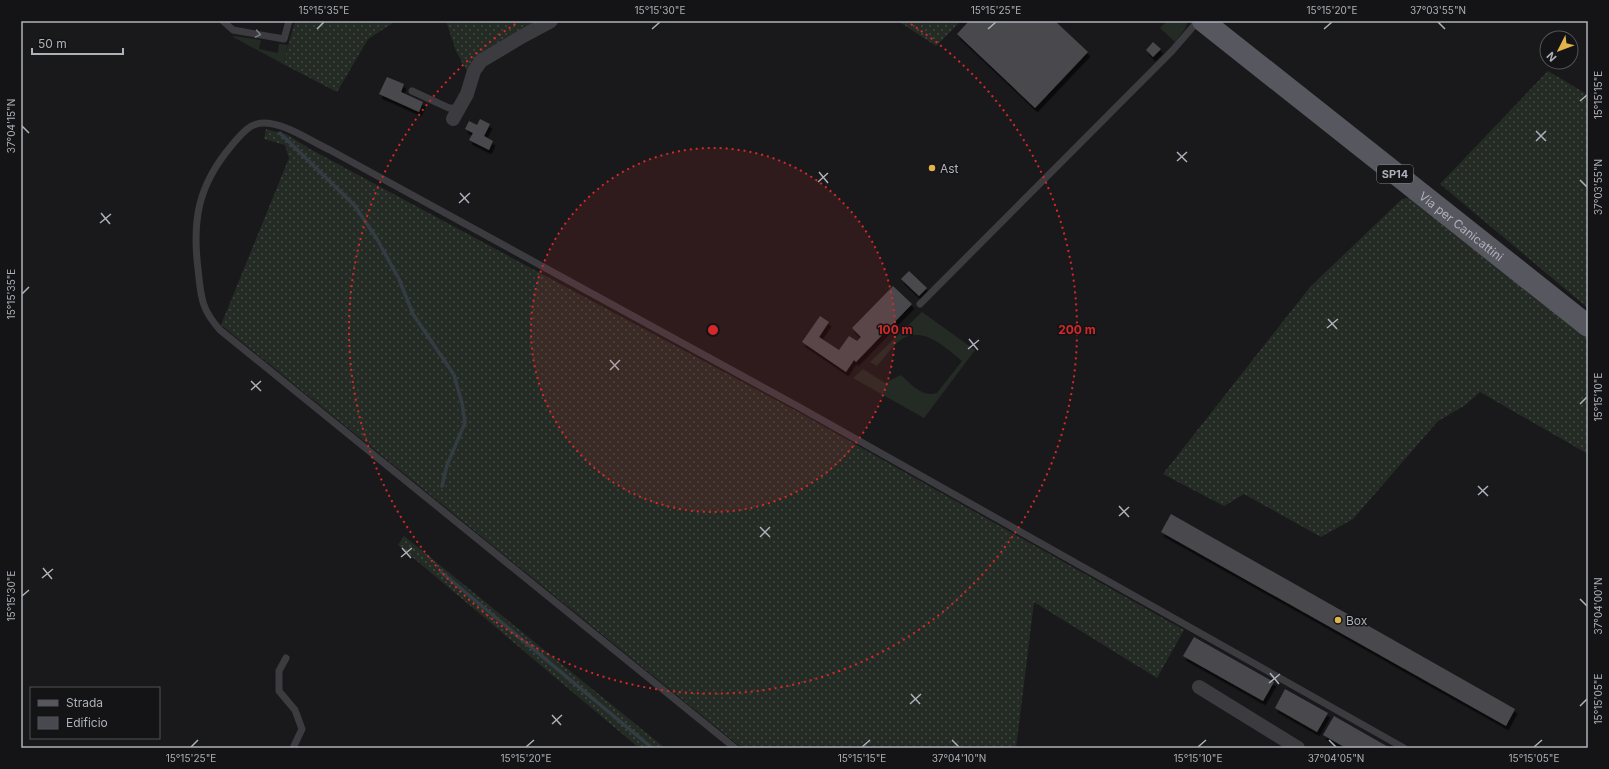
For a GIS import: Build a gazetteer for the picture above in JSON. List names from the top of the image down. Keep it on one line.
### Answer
{"streets":{"main road":["SP14","Via per Canicattini"]},"places":["Ast","Box"],"legend":["Strada","Edificio"],"scale_bar":"50 m","north":"bottom left","coordinates":["15°15'35\"E","15°15'30\"E","15°15'25\"E","15°15'20\"E","37°03'55\"N","15°15'15\"E","37°04'15\"N","15°15'10\"E","37°04'00\"N","15°15'05\"E","37°04'10\"N","37°04'05\"N"],"rings":["100 m","200 m"]}
